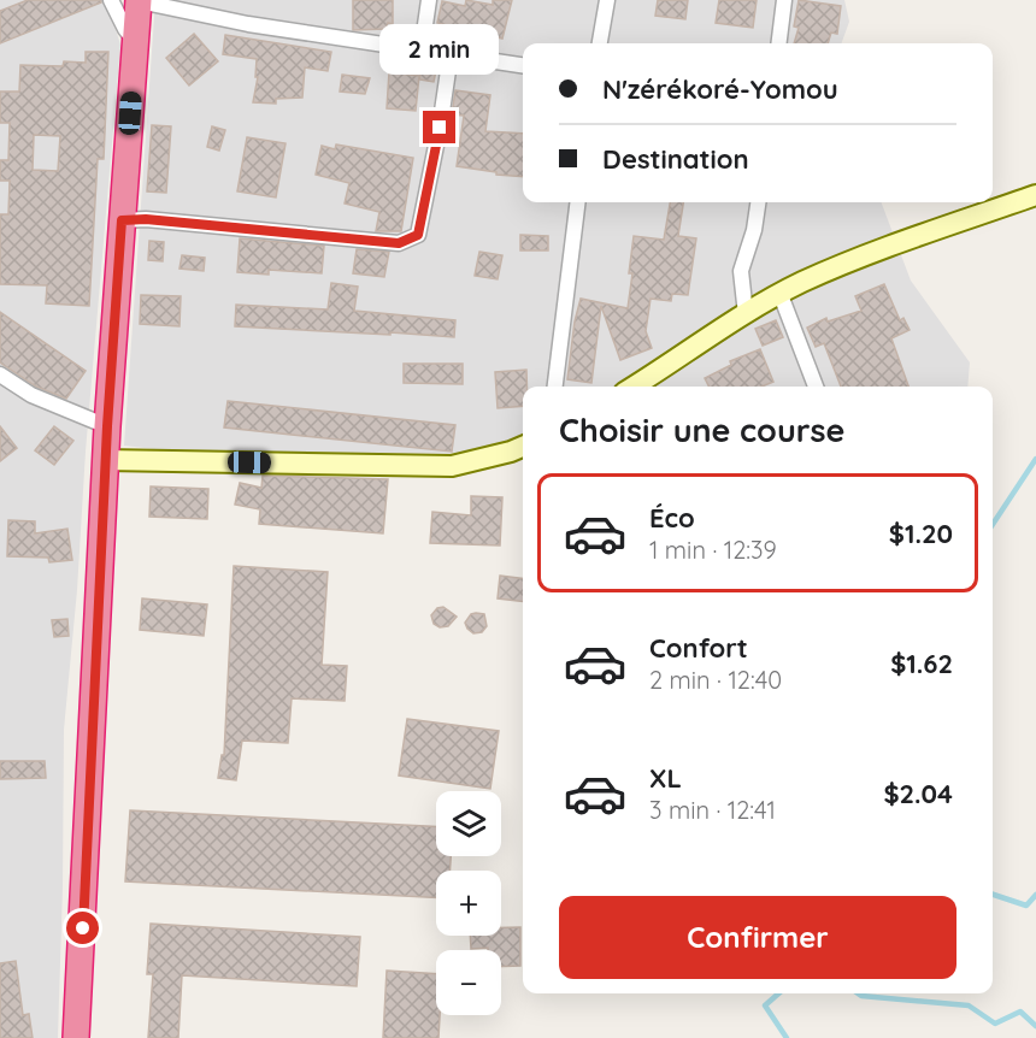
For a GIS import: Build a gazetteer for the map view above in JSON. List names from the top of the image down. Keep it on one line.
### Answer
{"page":{"bubble":"2 min","banner":["N'zérékoré-Yomou","Destination"],"heading":"Choisir une course","list":[{"name":"Éco","note":"1 min · 12:39","value":"$1.20"},{"name":"Confort","note":"2 min · 12:40","value":"$1.62"},{"name":"XL","note":"3 min · 12:41","value":"$2.04"}],"map_buttons":["+","−"],"buttons":"Confirmer"}}
